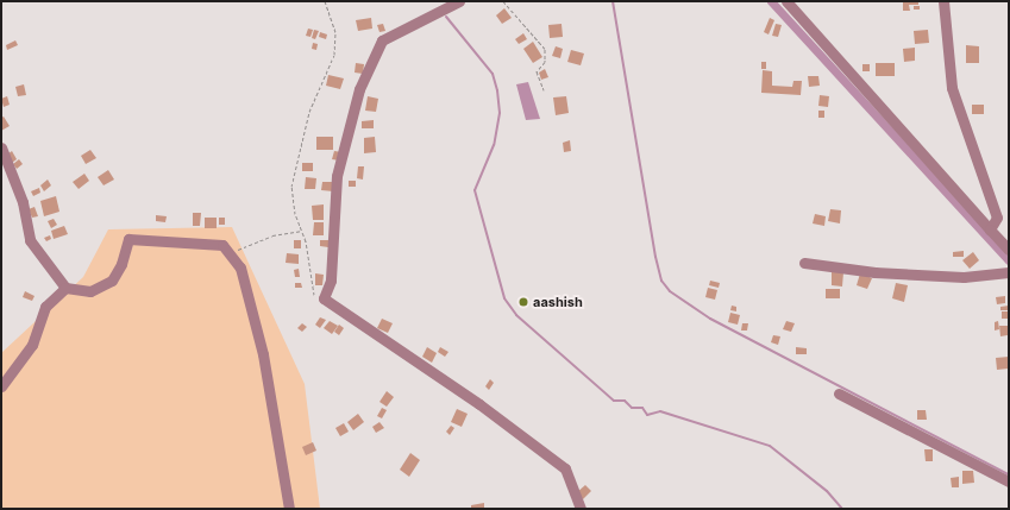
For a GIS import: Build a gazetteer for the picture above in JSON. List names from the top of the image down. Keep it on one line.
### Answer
{"places":["aashish"]}
